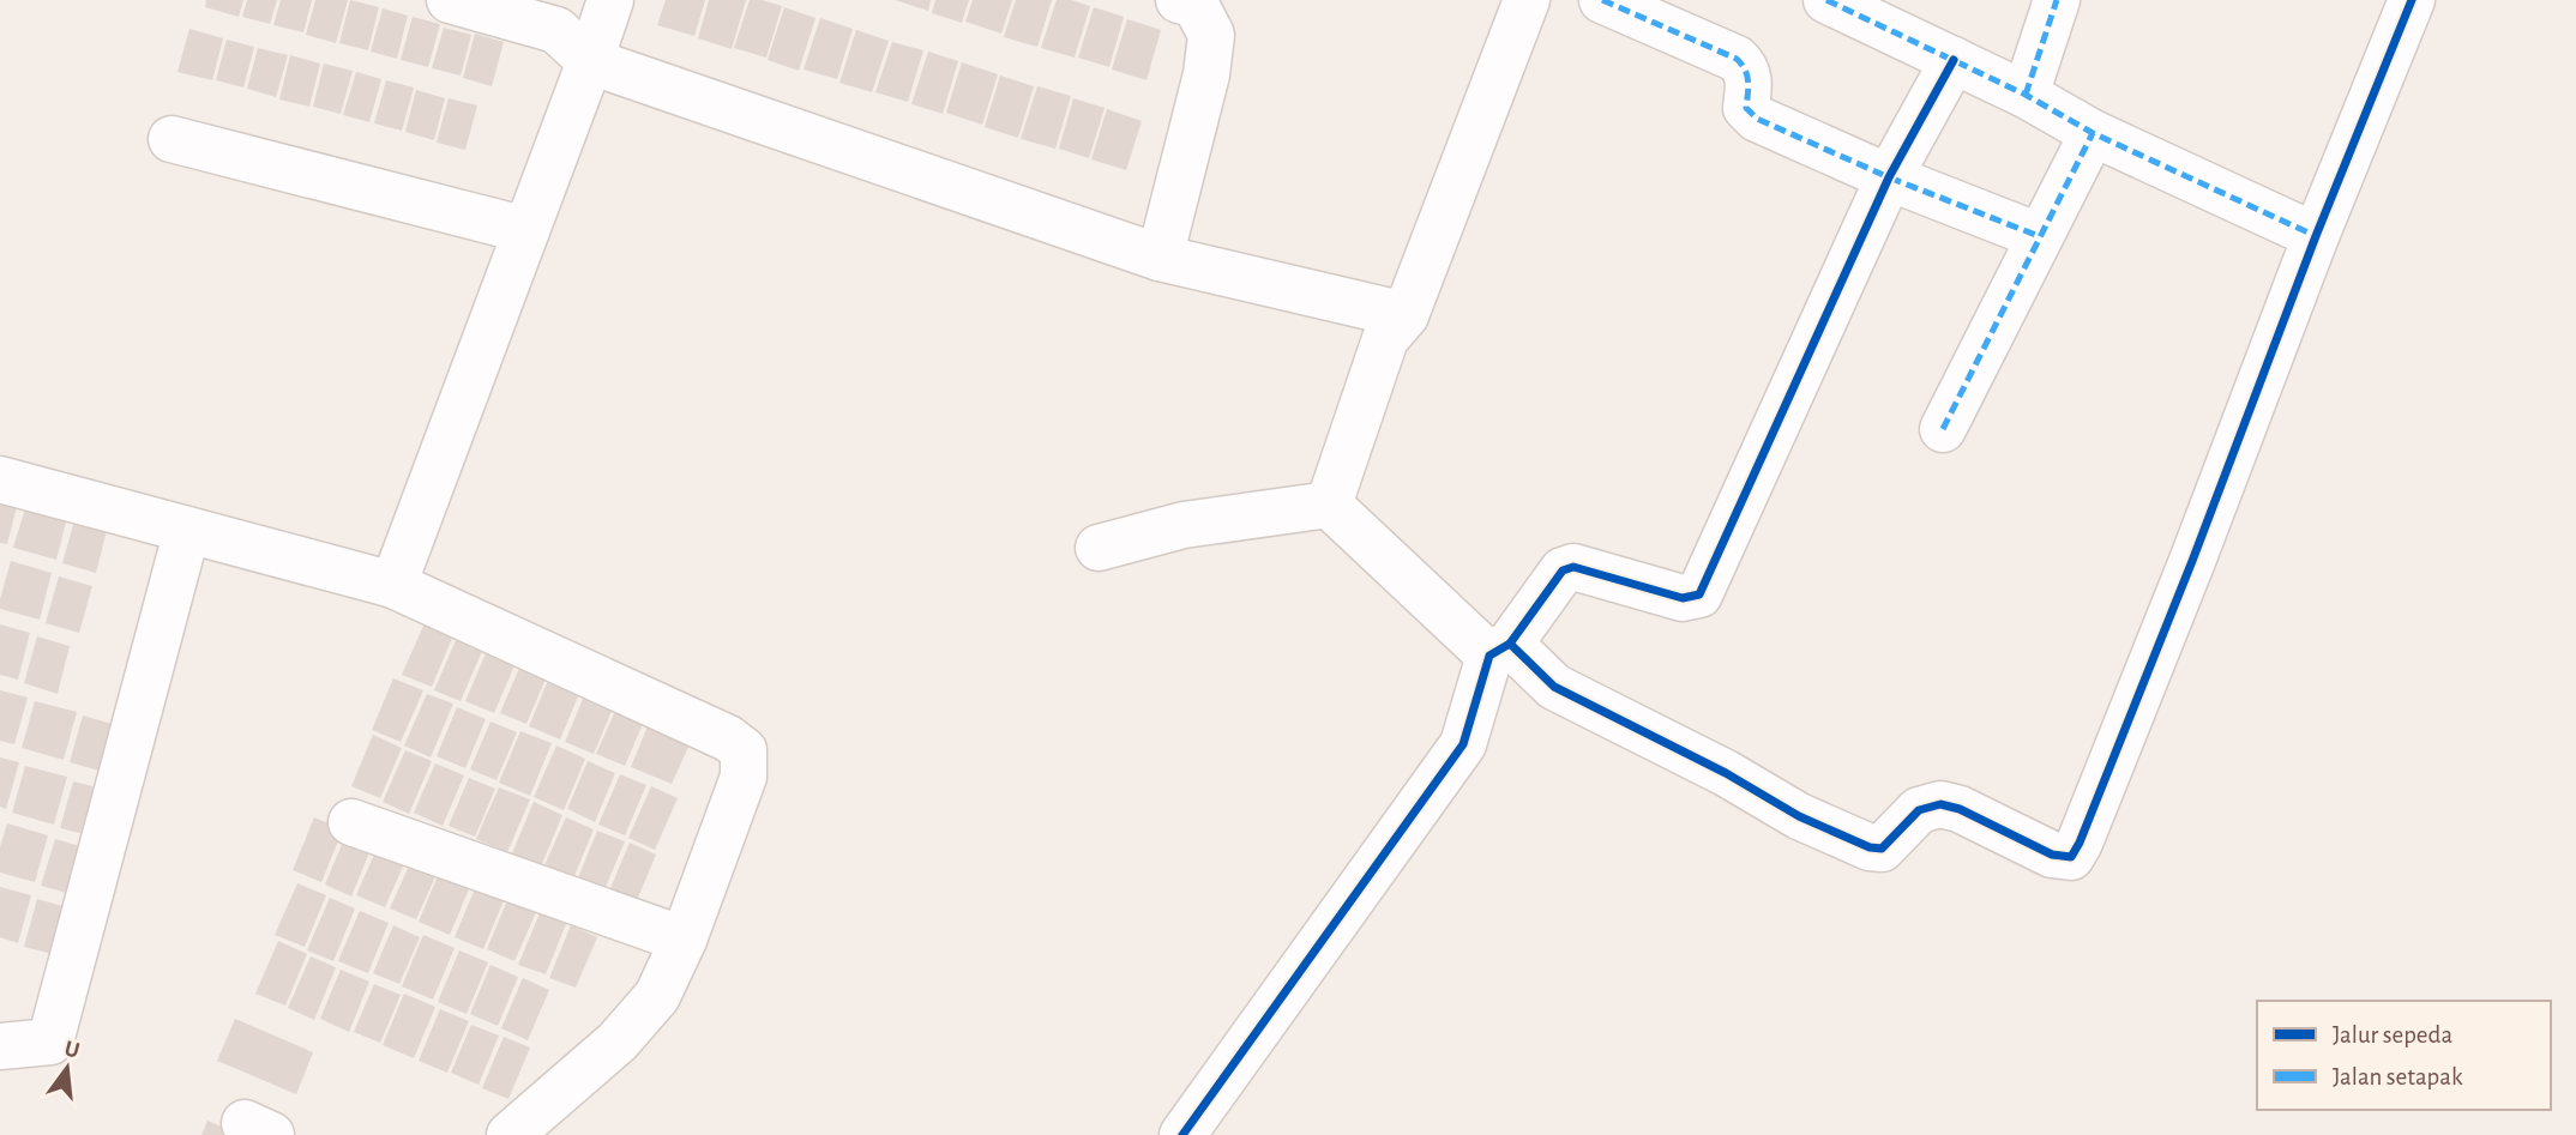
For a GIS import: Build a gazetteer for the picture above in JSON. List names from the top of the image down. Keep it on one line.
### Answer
{"legend":["Jalur sepeda","Jalan setapak"],"north":"top"}
